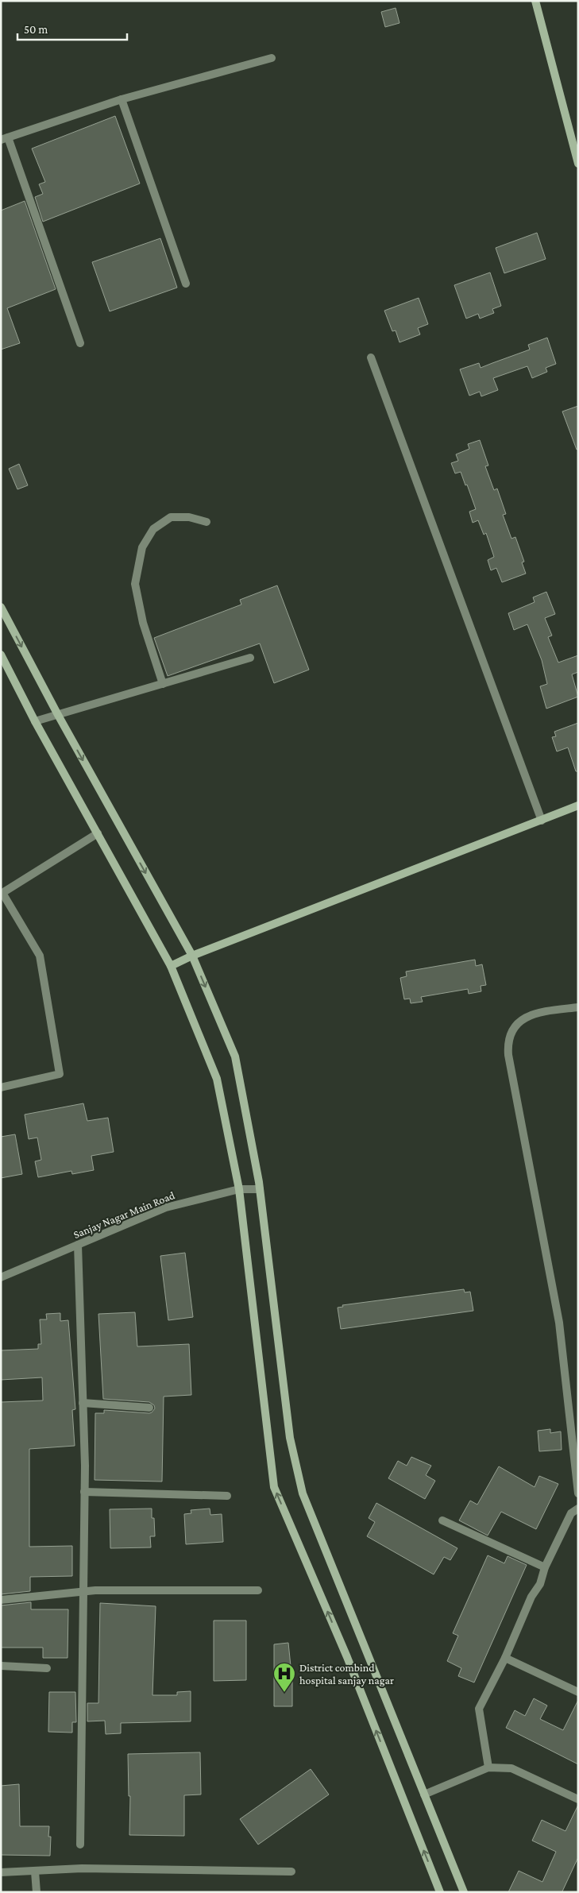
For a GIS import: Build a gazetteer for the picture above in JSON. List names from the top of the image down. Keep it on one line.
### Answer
{"streets":{"street":["Sanjay Nagar Main Road"]},"places":{"hospital":["District combind hospital sanjay nagar"]},"scale_bar":"50 m"}
